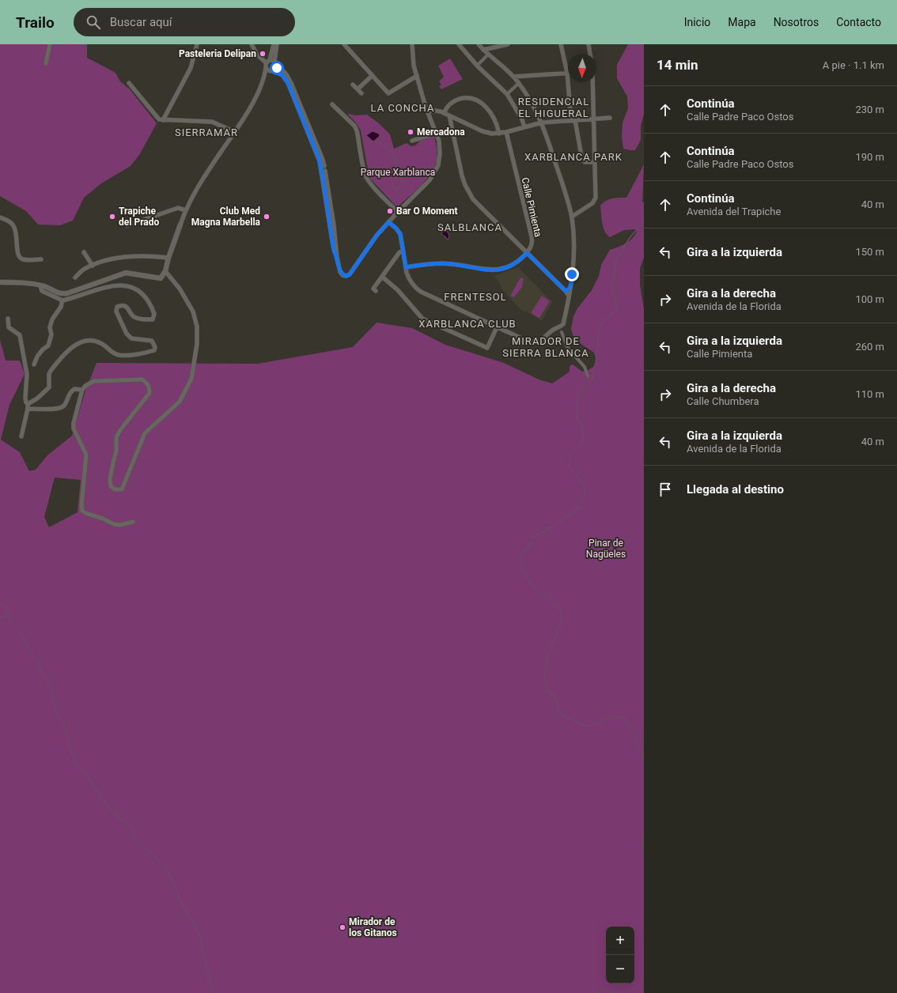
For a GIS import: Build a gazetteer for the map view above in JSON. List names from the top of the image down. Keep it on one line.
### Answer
{"streets":{"street":["Calle Pimienta"]},"districts":["RESIDENCIAL EL HIGUERAL","LA CONCHA","SIERRAMAR","XARBLANCA PARK","SALBLANCA","FRENTESOL","XARBLANCA CLUB","MIRADOR DE SIERRA BLANCA"],"parks":["Parque Xarblanca","Pinar de Nagüeles"],"places":["Pasteleria Delipan","Mercadona","Bar O Moment","Trapiche del Prado","Club Med Magna Marbella","Mirador de los Gitanos"],"north":"bottom","page":{"header":"Trailo","search":"Buscar aquí","nav":["Inicio","Mapa","Nosotros","Contacto"],"heading":["14 min","A pie · 1.1 km"],"list":[["Continúa","Calle Padre Paco Ostos","230 m"],["Continúa","Calle Padre Paco Ostos","190 m"],["Continúa","Avenida del Trapiche","40 m"],["Gira a la izquierda","150 m"],["Gira a la derecha","Avenida de la Florida","100 m"],["Gira a la izquierda","Calle Pimienta","260 m"],["Gira a la derecha","Calle Chumbera","110 m"],["Gira a la izquierda","Avenida de la Florida","40 m"],"Llegada al destino"],"map_buttons":["+","−"]}}
